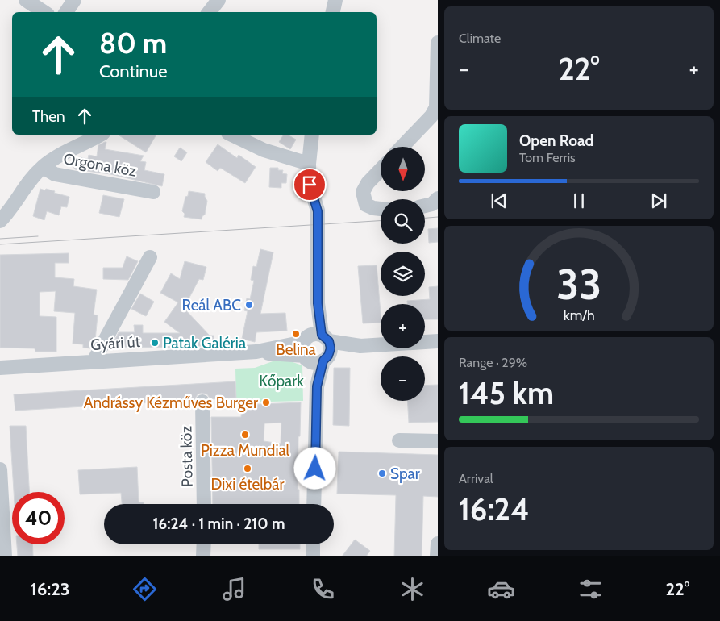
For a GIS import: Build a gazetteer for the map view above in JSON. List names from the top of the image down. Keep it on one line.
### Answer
{"streets":{"street":["Orgona köz","Gyári út","Posta köz"]},"parks":["Kőpark"],"places":["Reál ABC","Belina","Patak Galéria","Andrássy Kézműves Burger","Pizza Mundial","Dixi ételbár","Spar"],"north":"bottom","page":{"tile":["Climate",["Range · 29%","145 km"],["Arrival","16:24"]],"turn":["80 m","Continue"],"heat":["−","22°","+"],"then":"Then","song":["Open Road","Tom Ferris"],"map_buttons":["+","−"],"limit":"40","trip":"16:24 · 1 min · 210 m","tabs":["16:23","22°"],"gauge":["33","km/h"]}}
